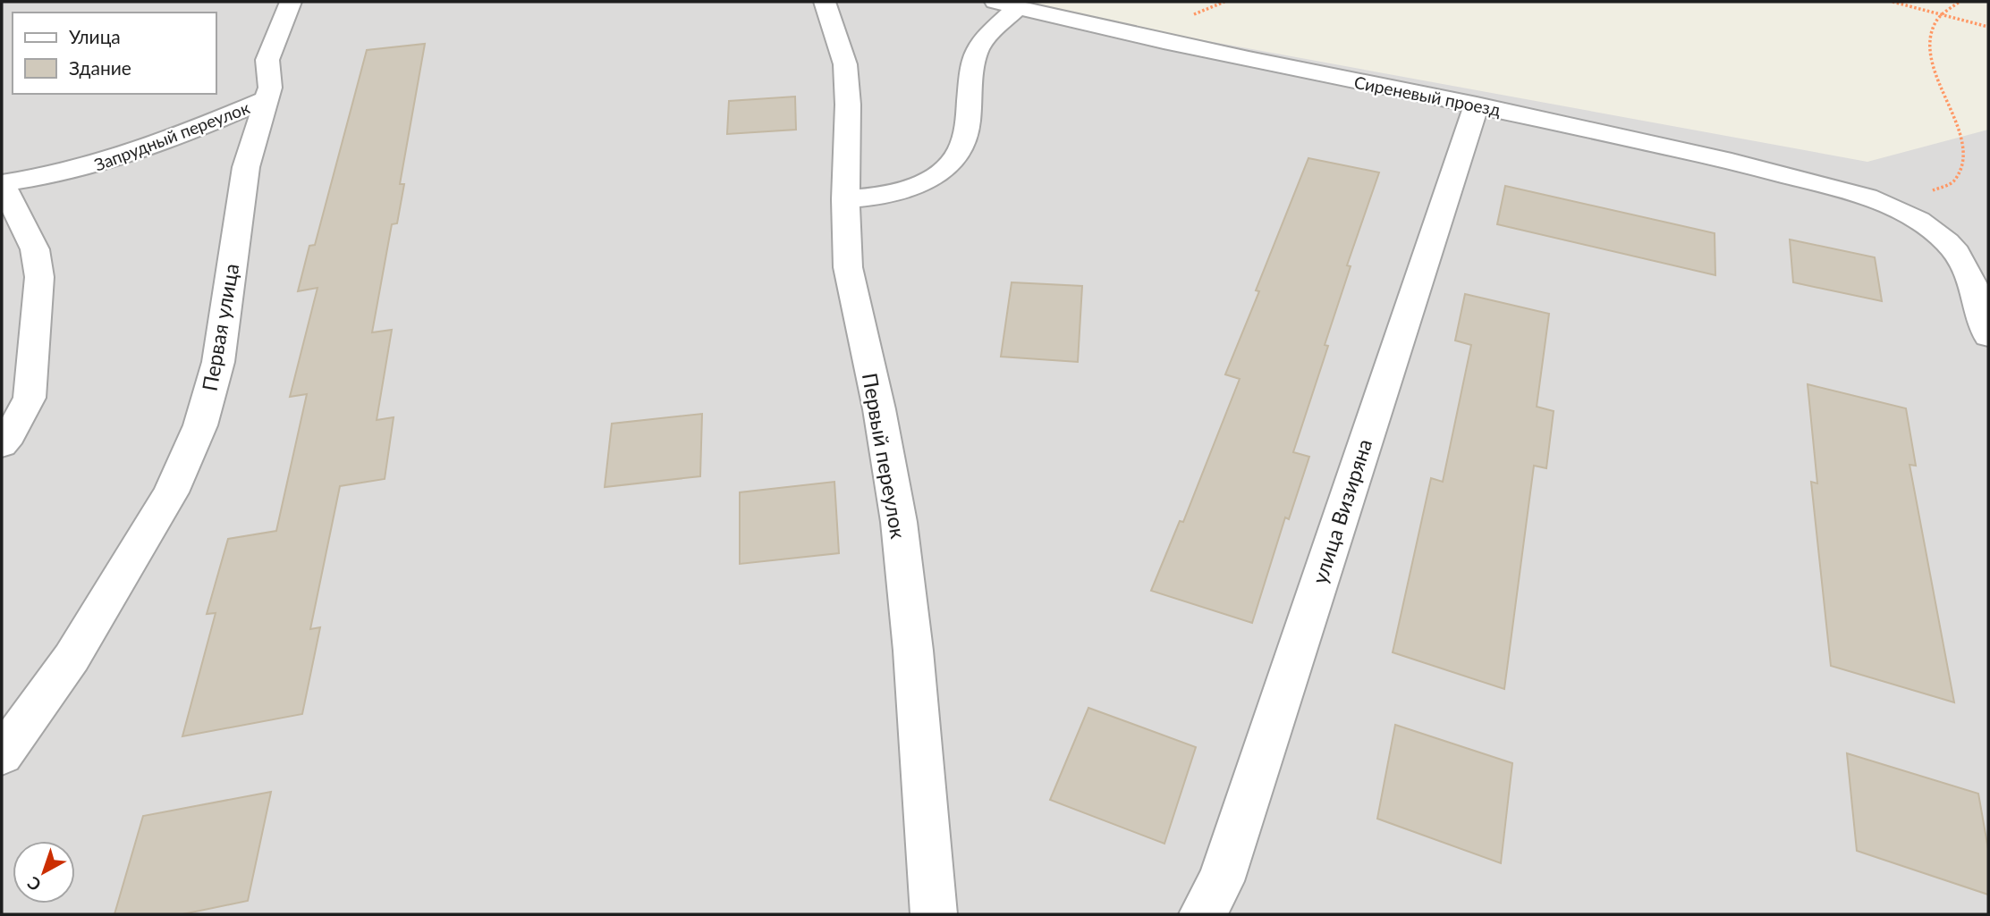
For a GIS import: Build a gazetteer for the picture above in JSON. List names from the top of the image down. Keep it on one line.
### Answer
{"streets":{"street":["Сиреневый проезд","Запрудный переулок","Первая улица","Первый переулок","улица Визиряна"]},"crossings":[["Сиреневый проезд","улица Визиряна"],["Запрудный переулок","Первая улица"]],"legend":["Улица","Здание"],"north":"bottom left"}
